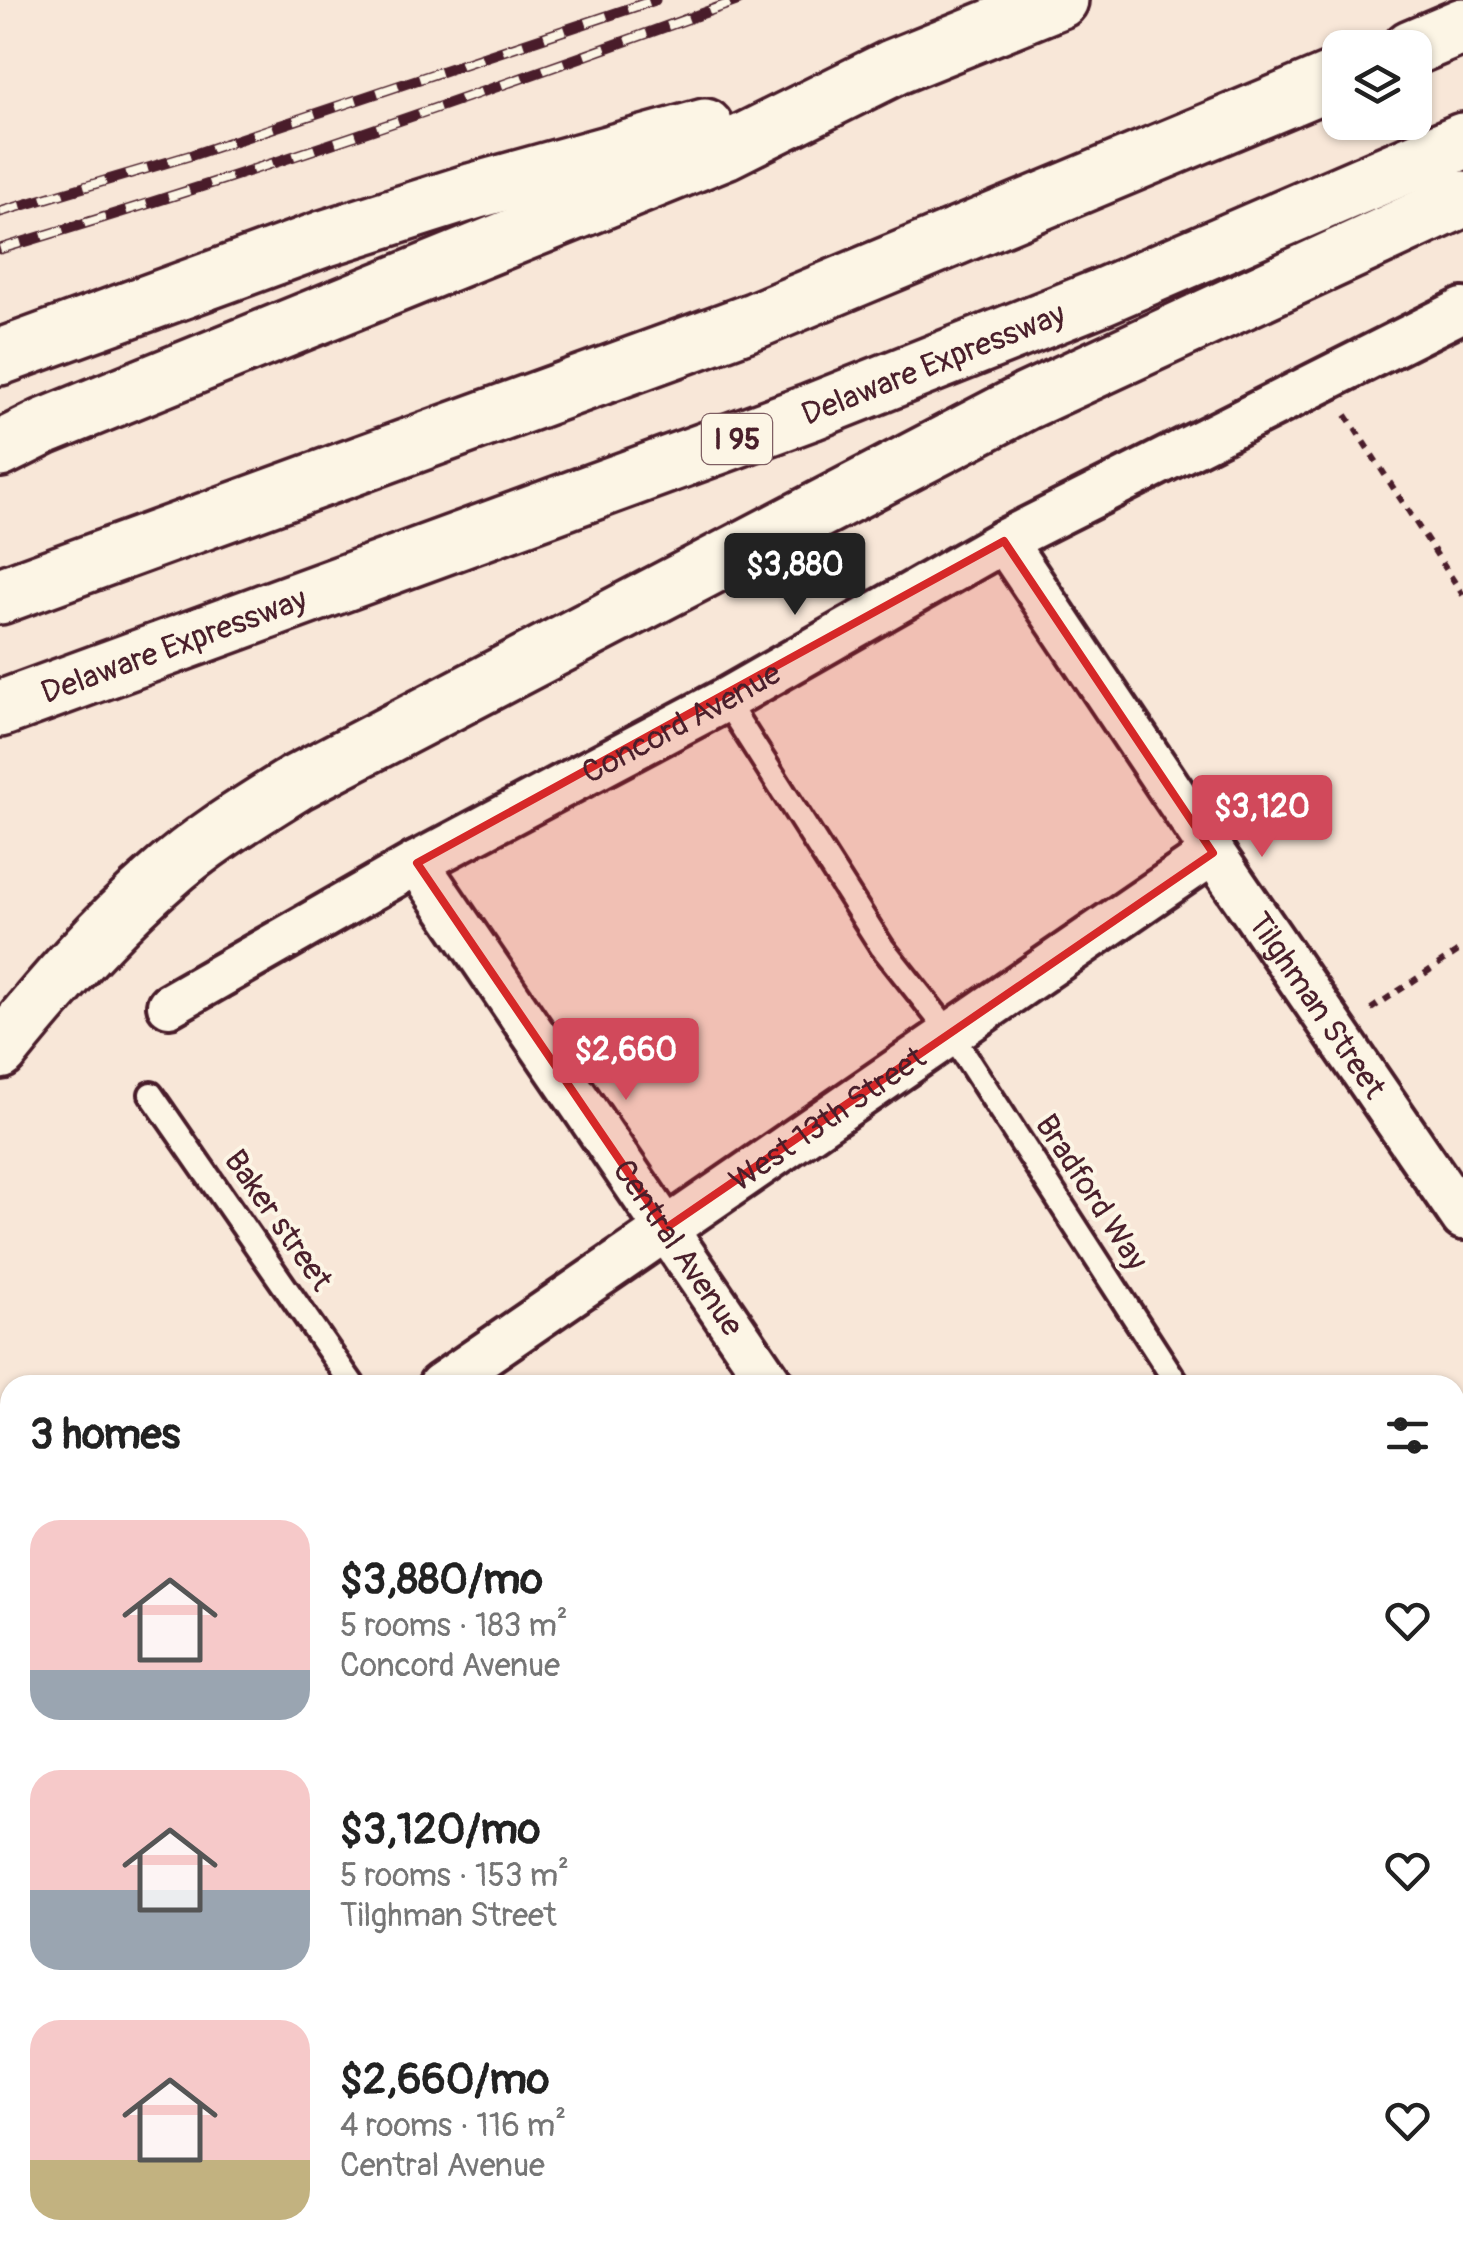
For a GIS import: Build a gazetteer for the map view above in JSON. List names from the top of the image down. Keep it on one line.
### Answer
{"streets":{"highway":["Delaware Expressway","I 95"],"street":["Concord Avenue","Tilghman Street","West 13th Street","Central Avenue"],"lane":["Bradford Way","Baker street"]},"crossings":[["Concord Avenue","Tilghman Street"],["Concord Avenue","Bradford Way"],["Concord Avenue","Central Avenue"],["Tilghman Street","West 13th Street"],["West 13th Street","Bradford Way"],["West 13th Street","Central Avenue"]],"page":{"price":["$3,880","$3,120","$2,660"],"heading":"3 homes","list":[{"name":"$3,880/mo","note":"5 rooms · 183 m² · Concord Avenue"},{"name":"$3,120/mo","note":"5 rooms · 153 m² · Tilghman Street"},{"name":"$2,660/mo","note":"4 rooms · 116 m² · Central Avenue"}]}}
